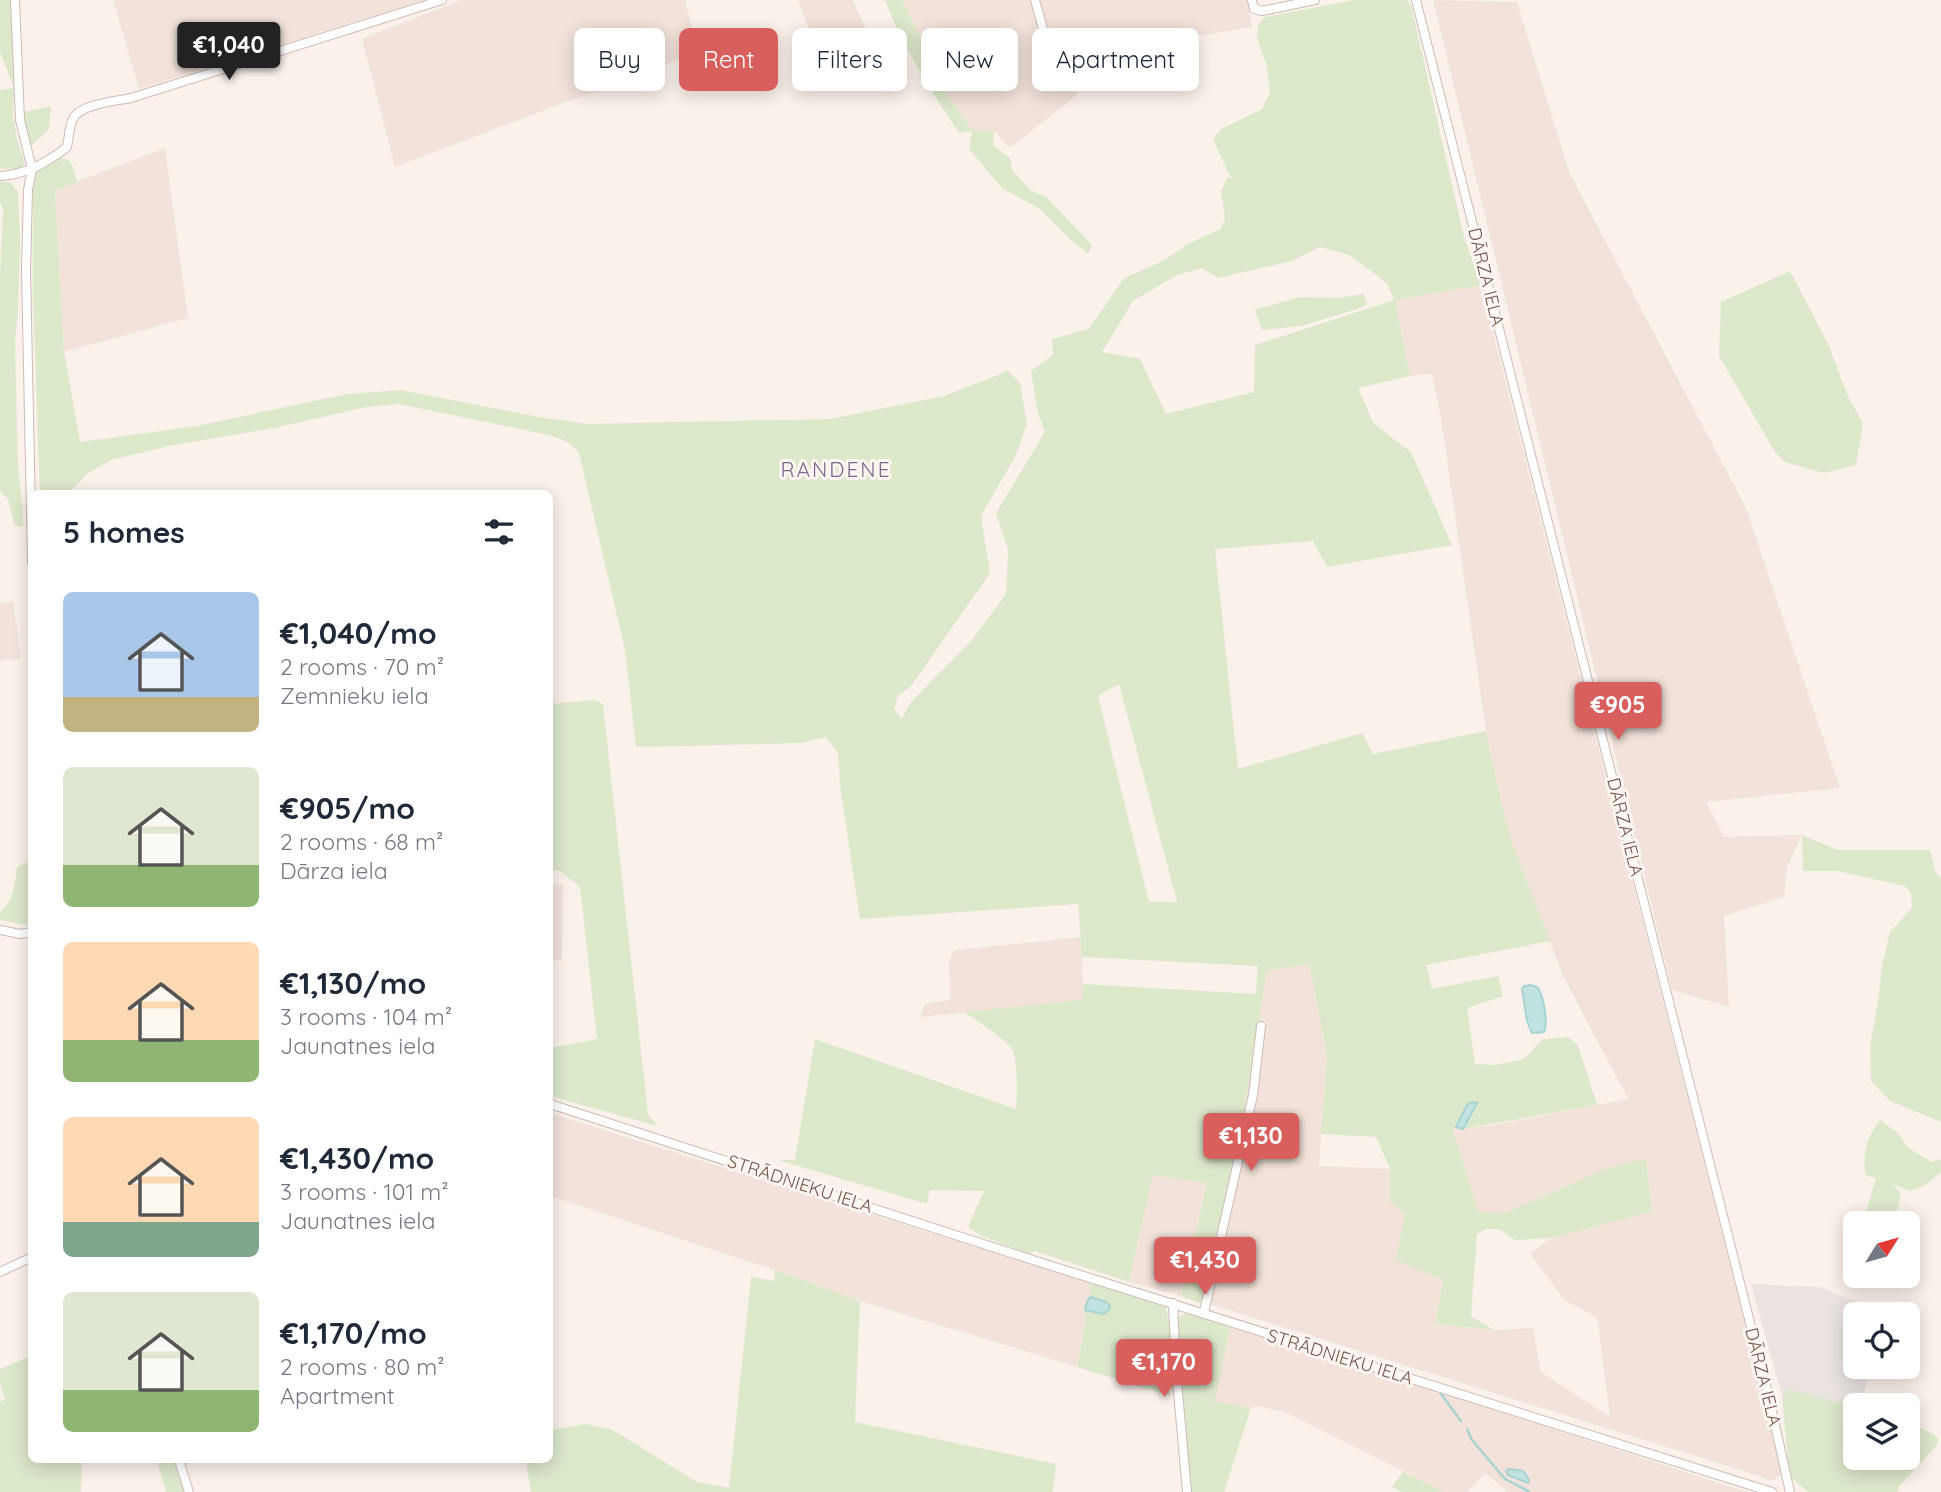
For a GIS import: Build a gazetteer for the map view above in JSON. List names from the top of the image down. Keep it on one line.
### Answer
{"streets":{"street":["DĀRZA IELA","STRĀDNIEKU IELA"]},"districts":["RANDENE"],"north":"top right","page":{"price":["€1,040","€905","€1,130","€1,430","€1,170"],"chip":["Buy","Rent","Filters","New","Apartment"],"heading":"5 homes","list":[{"name":"€1,040/mo","note":"2 rooms · 70 m² · Zemnieku iela"},{"name":"€905/mo","note":"2 rooms · 68 m² · Dārza iela"},{"name":"€1,130/mo","note":"3 rooms · 104 m² · Jaunatnes iela"},{"name":"€1,430/mo","note":"3 rooms · 101 m² · Jaunatnes iela"},{"name":"€1,170/mo","note":"2 rooms · 80 m² · Apartment"}]}}
